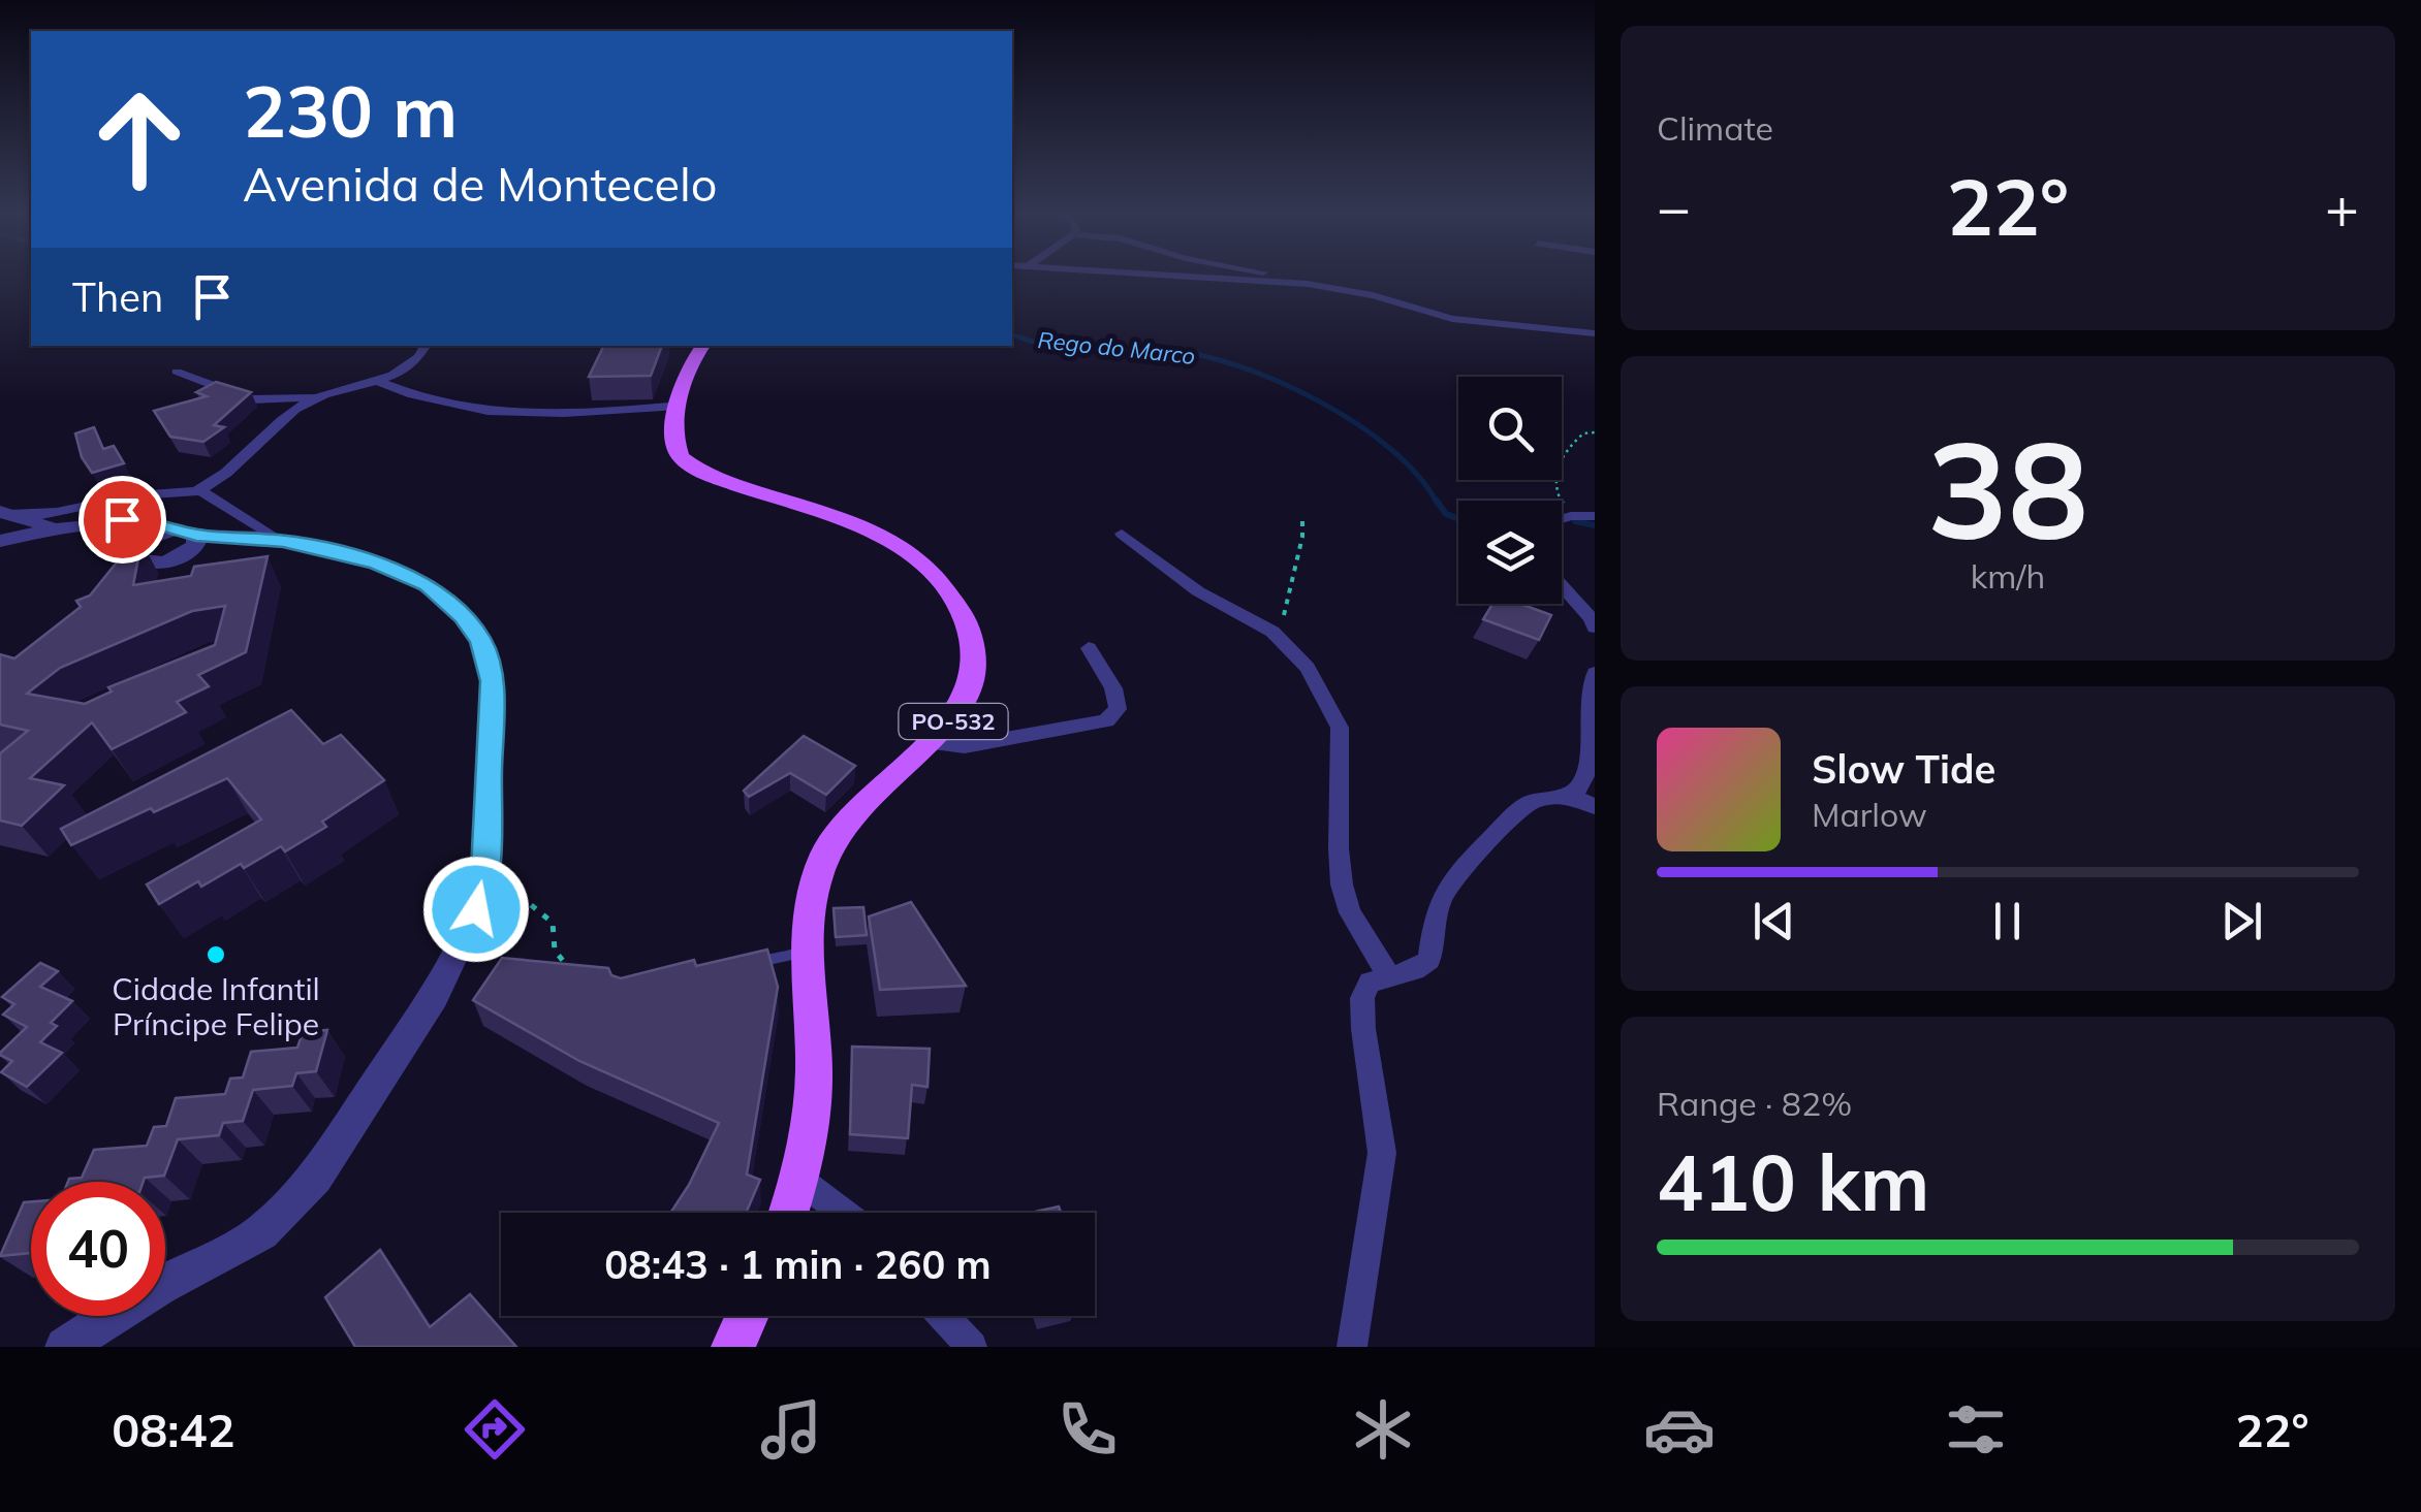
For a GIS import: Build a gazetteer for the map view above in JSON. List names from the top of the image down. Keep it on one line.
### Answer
{"streets":{"main road":["PO-532"]},"water":["Rego do Marco"],"places":["Cidade Infantil Príncipe Felipe"],"page":{"tile":["Climate",["38","km/h"],["Range · 82%","410 km"]],"turn":["230 m","Avenida de Montecelo"],"heat":["−","22°","+"],"then":"Then","song":["Slow Tide","Marlow"],"limit":"40","trip":"08:43 · 1 min · 260 m","tabs":["08:42","22°"]}}
